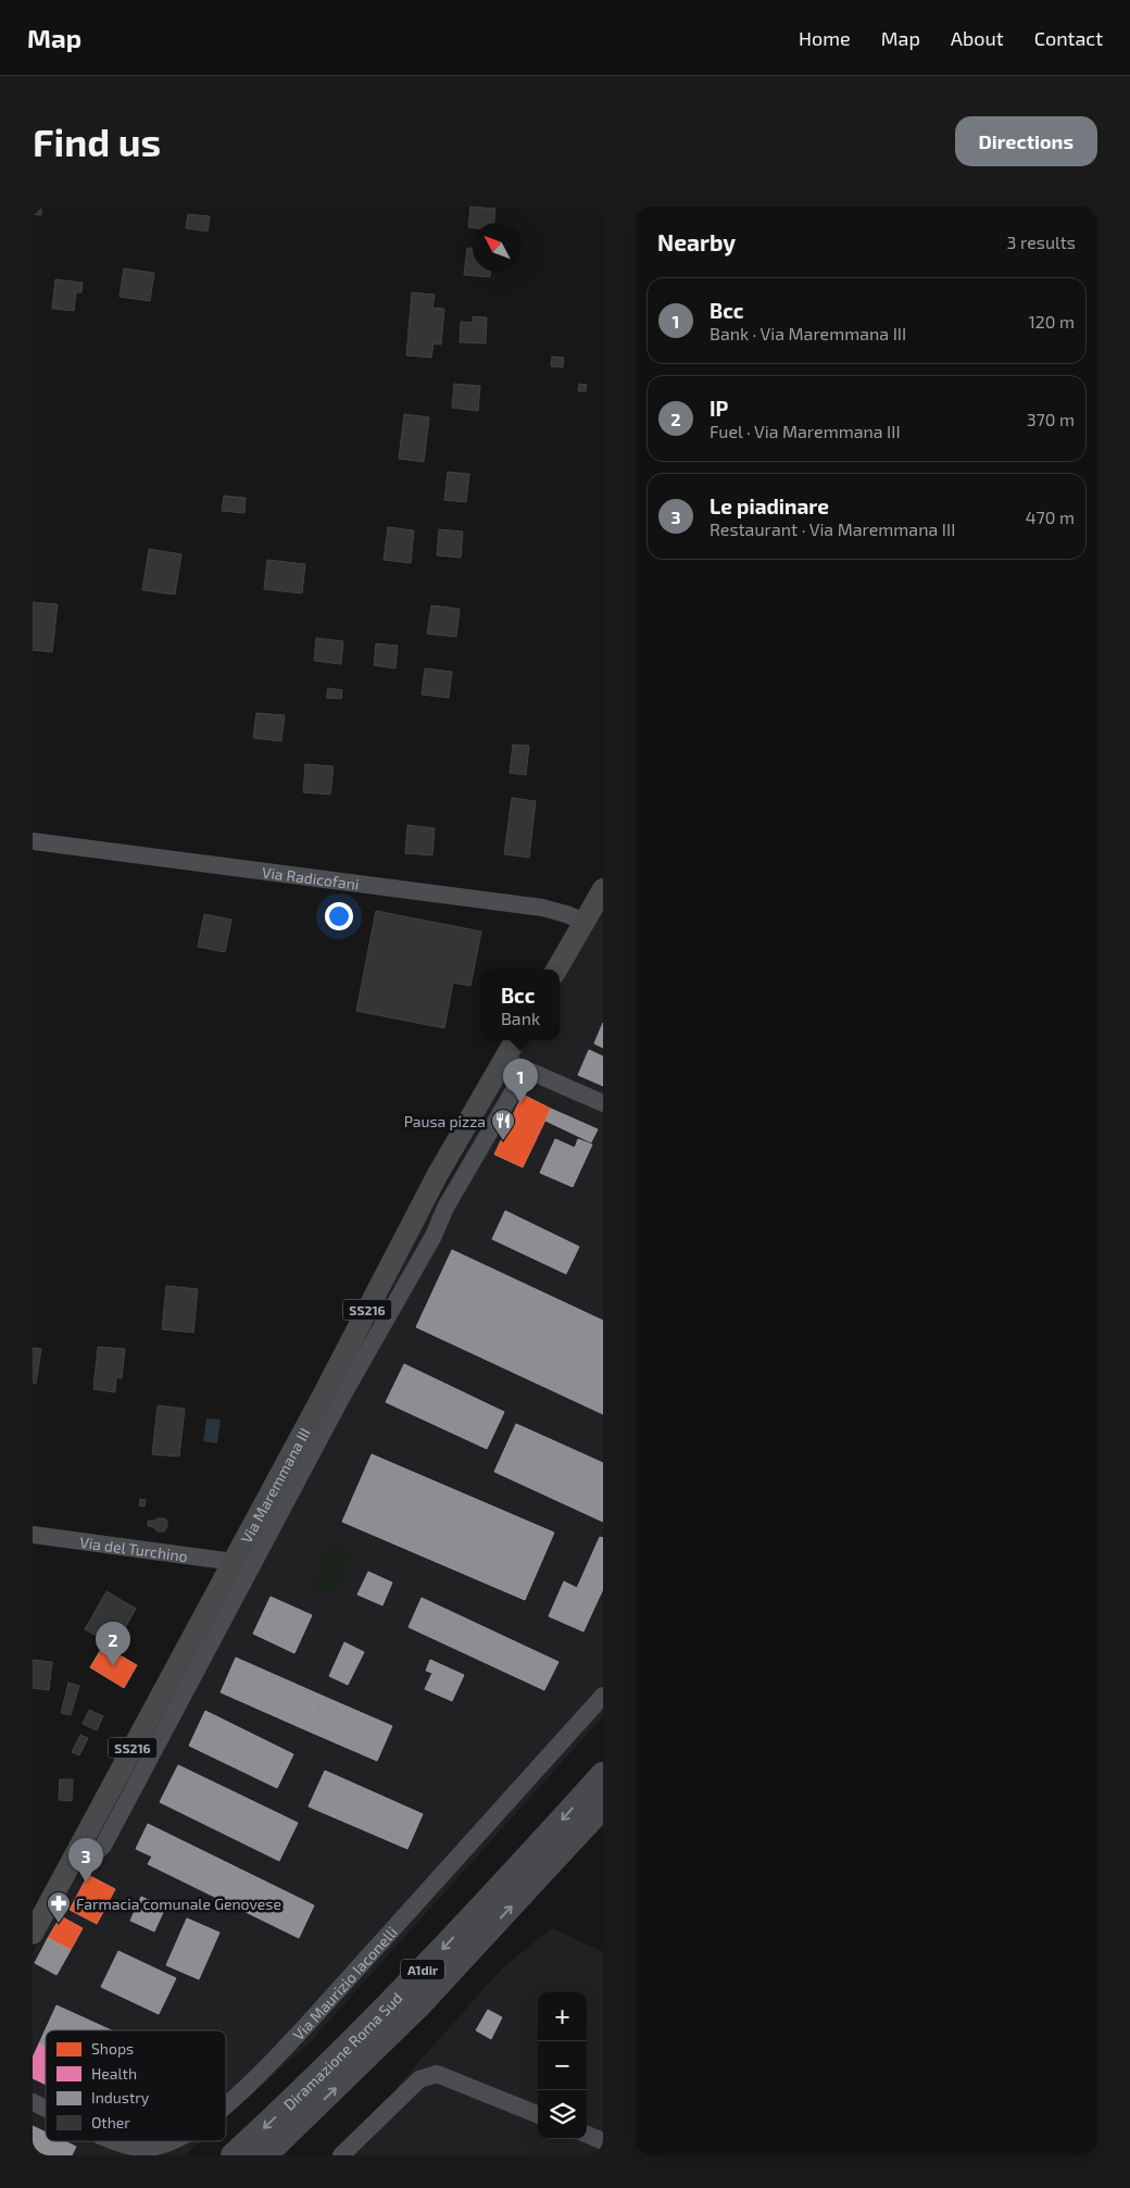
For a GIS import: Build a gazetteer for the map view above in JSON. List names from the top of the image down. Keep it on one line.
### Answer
{"streets":{"highway":["A1dir","Diramazione Roma Sud"],"main road":["SS216","Via Maremmana III"],"street":["Via Radicofani","Via del Turchino","Via Maurizio Iaconelli"]},"crossings":[["Via Maremmana III","Via del Turchino"]],"places":{"restaurant":["Pausa pizza"],"pharmacy":["Farmacia comunale Genovese"]},"legend":["Shops","Health","Industry","Other"],"north":"top left","page":{"header":"Map","nav":["Home","Map","About","Contact"],"buttons":"Directions","title":"Find us","heading":["Nearby","3 results"],"list":[{"mark":"1","name":"Bcc","note":"Bank · Via Maremmana III","value":"120 m"},{"mark":"2","name":"IP","note":"Fuel · Via Maremmana III","value":"370 m"},{"mark":"3","name":"Le piadinare","note":"Restaurant · Via Maremmana III","value":"470 m"}],"popup":["Bcc","Bank"],"pins":["1","2","3"],"map_buttons":["+","−"]}}
